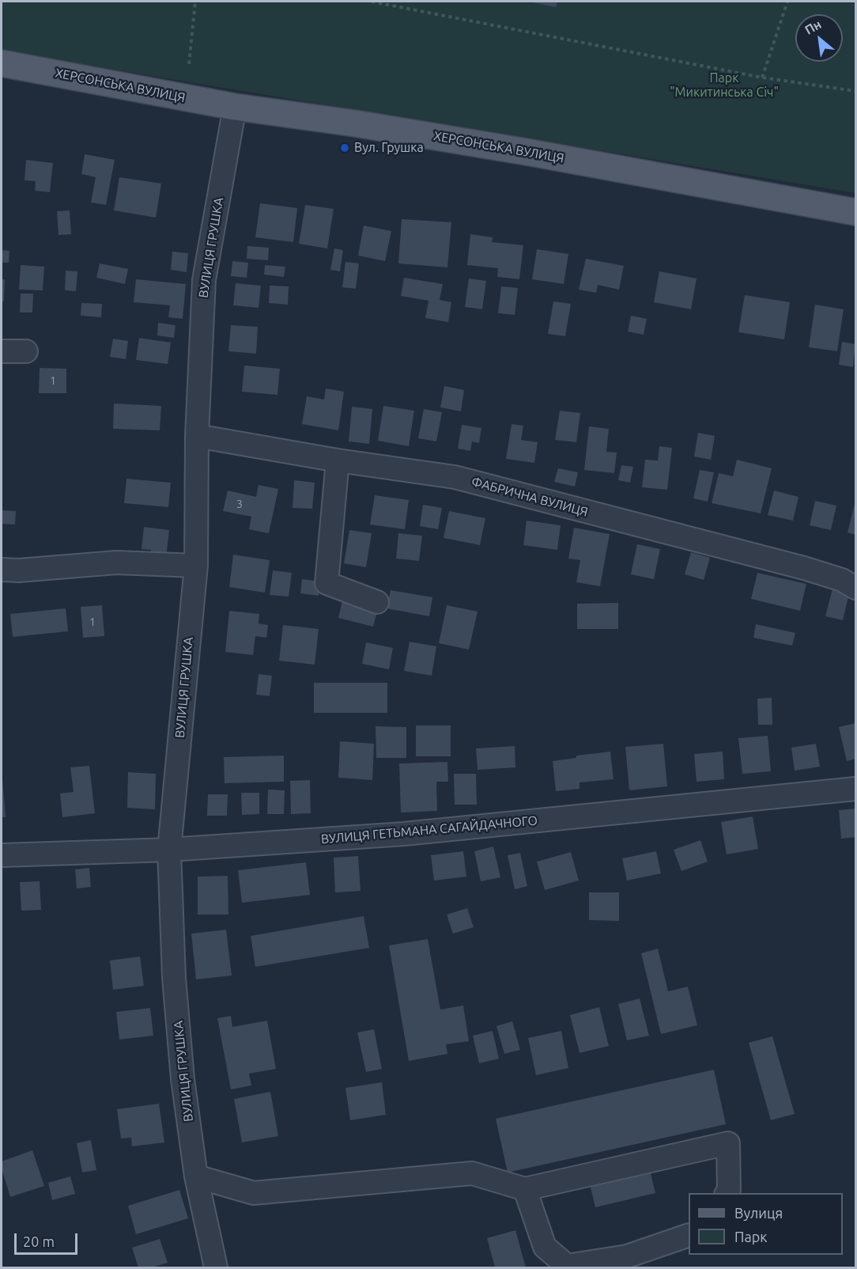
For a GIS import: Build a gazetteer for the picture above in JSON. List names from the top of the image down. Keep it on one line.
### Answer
{"streets":{"main road":["ХЕРСОНСЬКА ВУЛИЦЯ"],"street":["ВУЛИЦЯ ГРУШКА","ФАБРИЧНА ВУЛИЦЯ","ВУЛИЦЯ ГЕТЬМАНА САГАЙДАЧНОГО"]},"crossings":[["ХЕРСОНСЬКА ВУЛИЦЯ","ВУЛИЦЯ ГРУШКА"],["ВУЛИЦЯ ГРУШКА","ФАБРИЧНА ВУЛИЦЯ"],["ВУЛИЦЯ ГРУШКА","ВУЛИЦЯ ГЕТЬМАНА САГАЙДАЧНОГО"]],"parks":["Парк \"Микитинська Січ\""],"places":["Вул. Грушка"],"house_numbers":["1","3","1"],"legend":["Вулиця","Парк"],"scale_bar":"20 m","north":"top left"}
